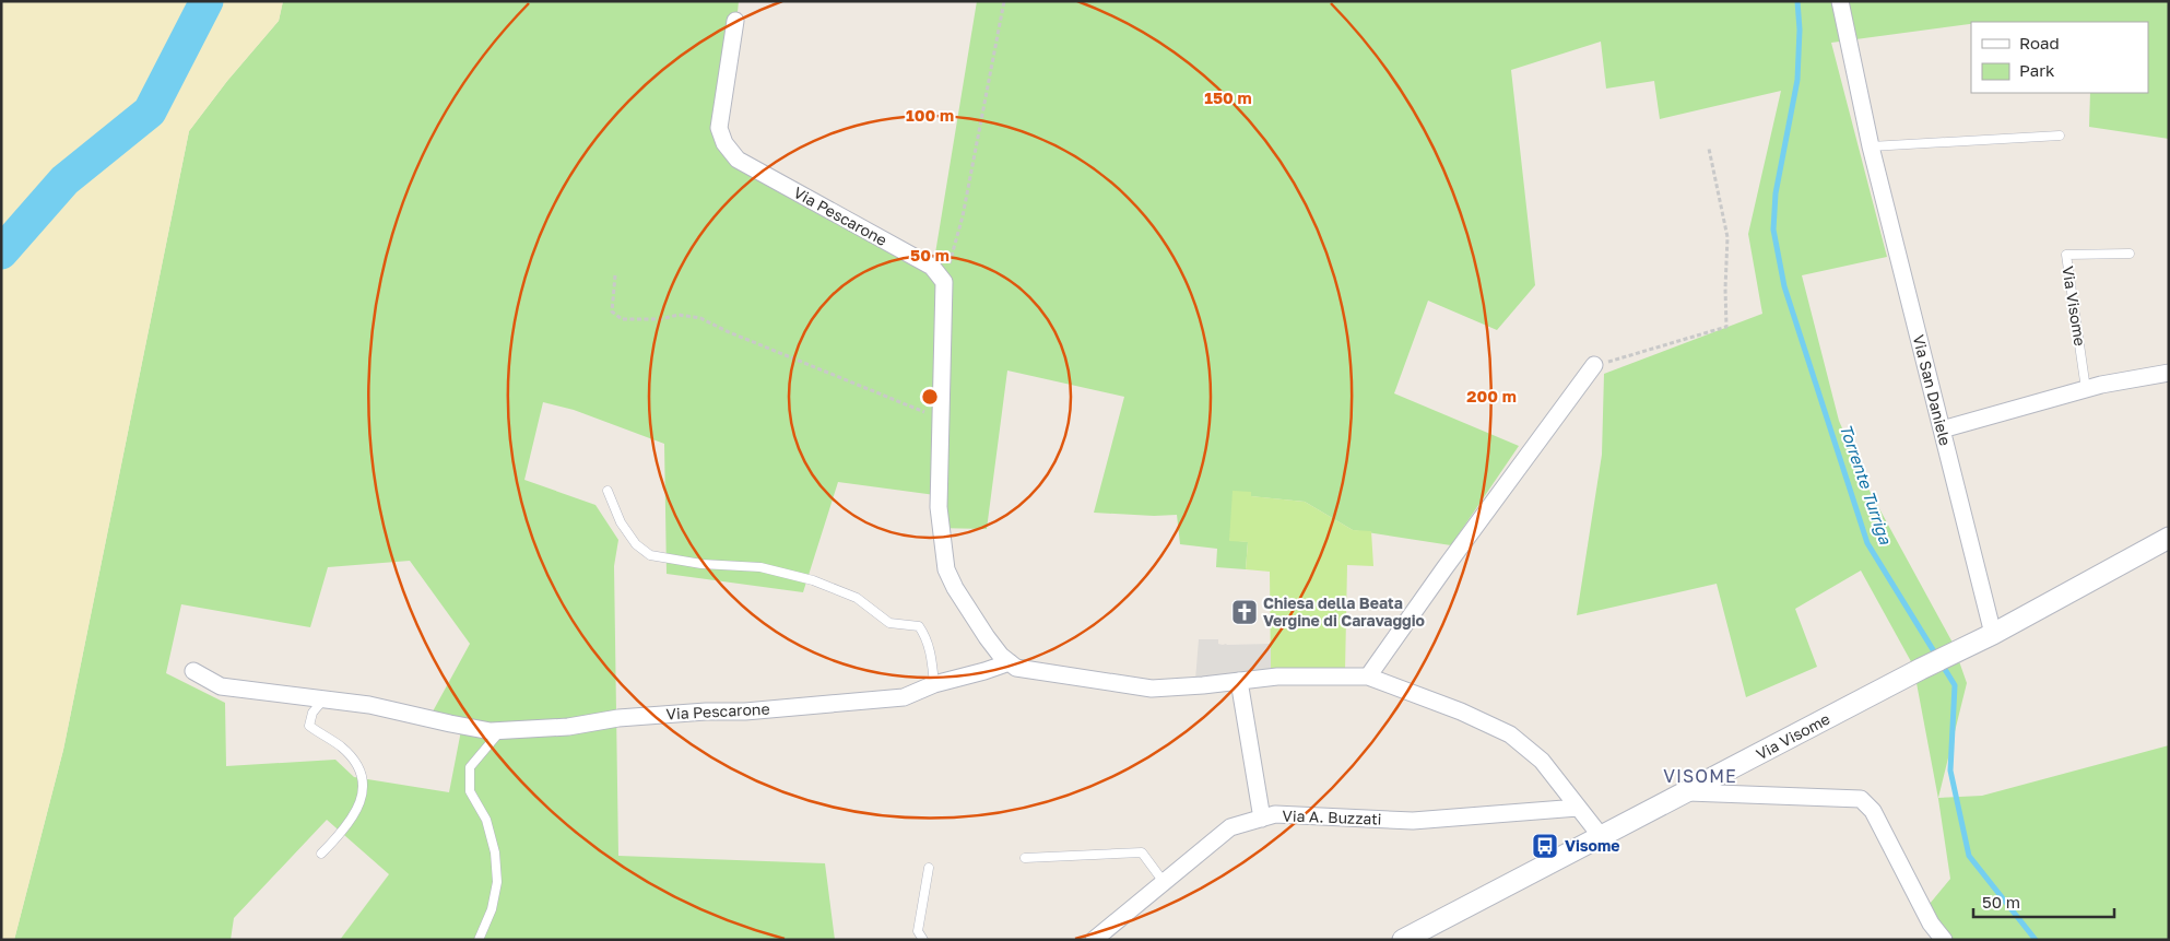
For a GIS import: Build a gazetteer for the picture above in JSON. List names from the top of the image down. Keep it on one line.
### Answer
{"streets":{"street":["Via Pescarone","Via Visome","Via San Daniele","Via A. Buzzati"]},"crossings":[["Via Visome","Via San Daniele"]],"districts":["VISOME"],"water":["Torrente Turriga"],"places":{"church":["Chiesa della Beata Vergine di Caravaggio"],"bus stop":["Visome"]},"legend":["Road","Park"],"scale_bar":"50 m","rings":["150 m","100 m","50 m","200 m"]}
